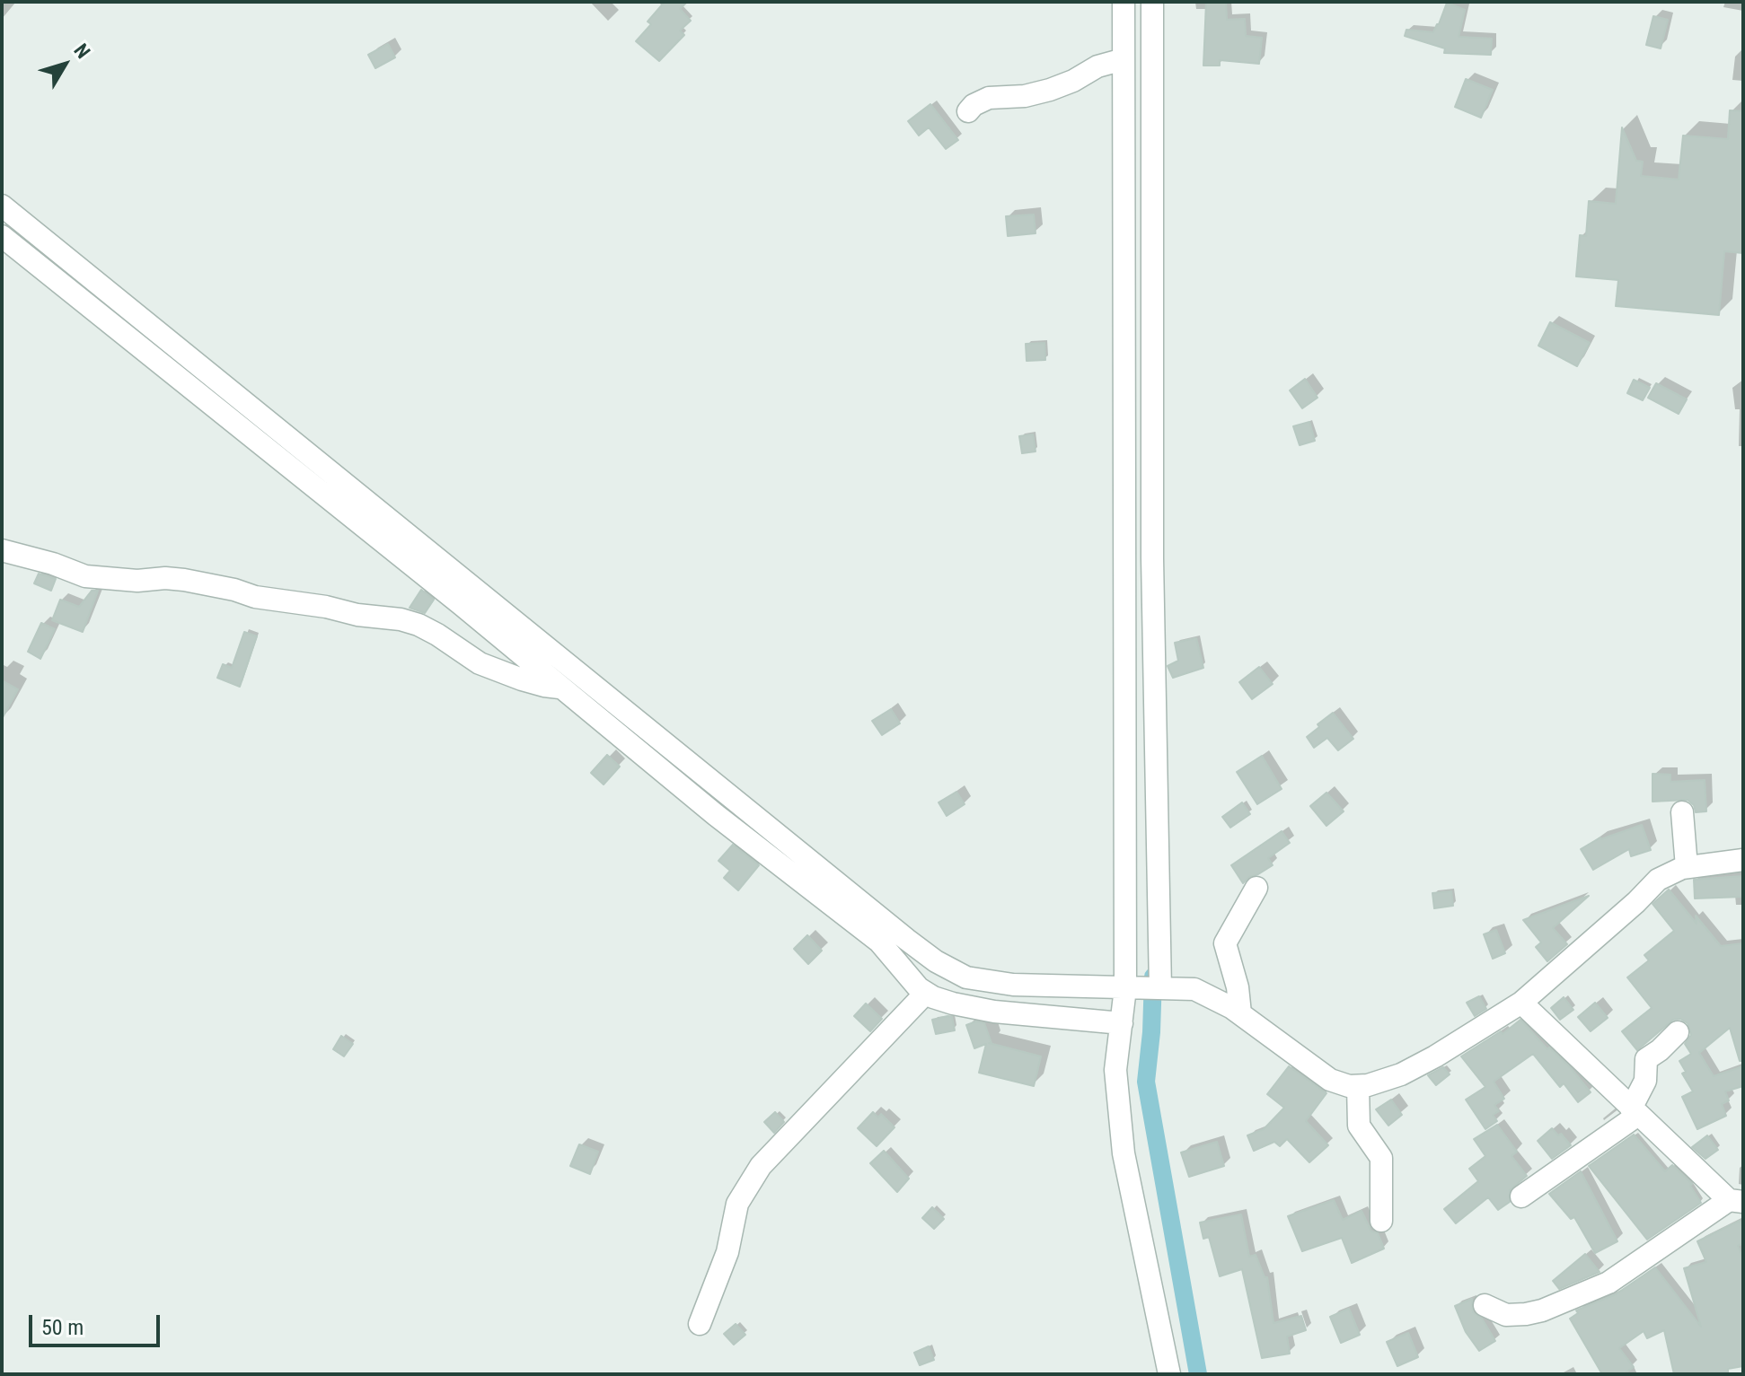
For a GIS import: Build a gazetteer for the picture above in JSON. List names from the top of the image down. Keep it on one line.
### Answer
{"scale_bar":"50 m","north":"top right"}
